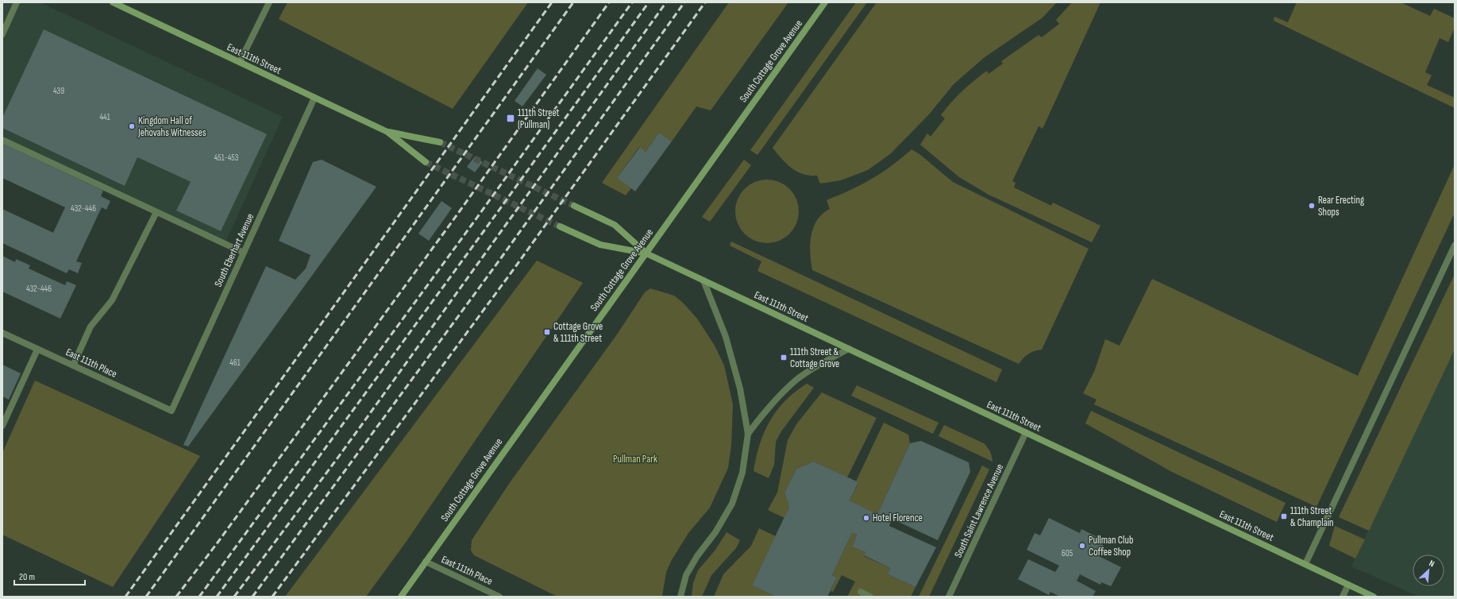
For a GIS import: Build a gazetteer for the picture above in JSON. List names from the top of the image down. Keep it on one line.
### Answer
{"streets":{"main road":["East 111th Street","South Cottage Grove Avenue"],"street":["South Eberhart Avenue","East 111th Place","South Saint Lawrence Avenue"]},"crossings":[["East 111th Street","South Cottage Grove Avenue"],["East 111th Street","South Eberhart Avenue"],["East 111th Street","South Saint Lawrence Avenue"],["South Cottage Grove Avenue","East 111th Place"],["South Eberhart Avenue","East 111th Place"]],"parks":["Pullman Park"],"places":{"transit":["111th Street (Pullman)","Cottage Grove & 111th Street","111th Street & Cottage Grove","111th Street & Champlain"],"other":["Kingdom Hall of Jehovahs Witnesses","Rear Erecting Shops","Hotel Florence","Pullman Club Coffee Shop"]},"house_numbers":["439","441","451-453","432-446","432-446","461","605"],"scale_bar":"20 m","north":"top right"}
